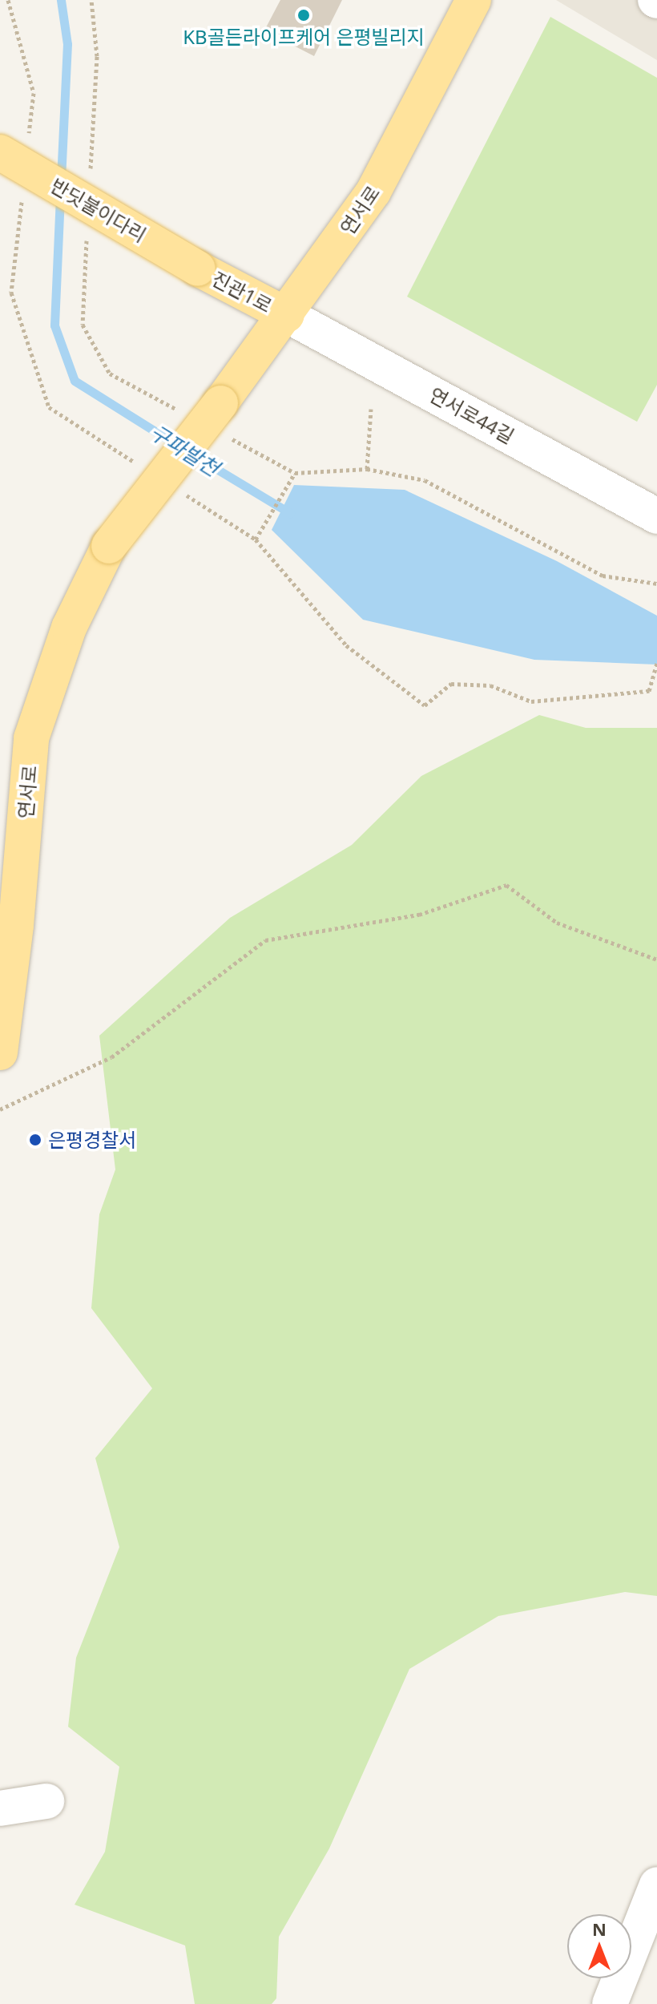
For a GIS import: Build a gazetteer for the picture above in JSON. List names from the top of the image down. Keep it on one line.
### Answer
{"streets":{"main road":["반딧불이다리","연서로","진관1로"],"street":["연서로44길"]},"crossings":[["반딧불이다리","진관1로"],["연서로","진관1로"],["연서로","연서로44길"],["진관1로","연서로44길"]],"water":["구파발천"],"places":["KB골든라이프케어 은평빌리지","은평경찰서"],"north":"top"}
